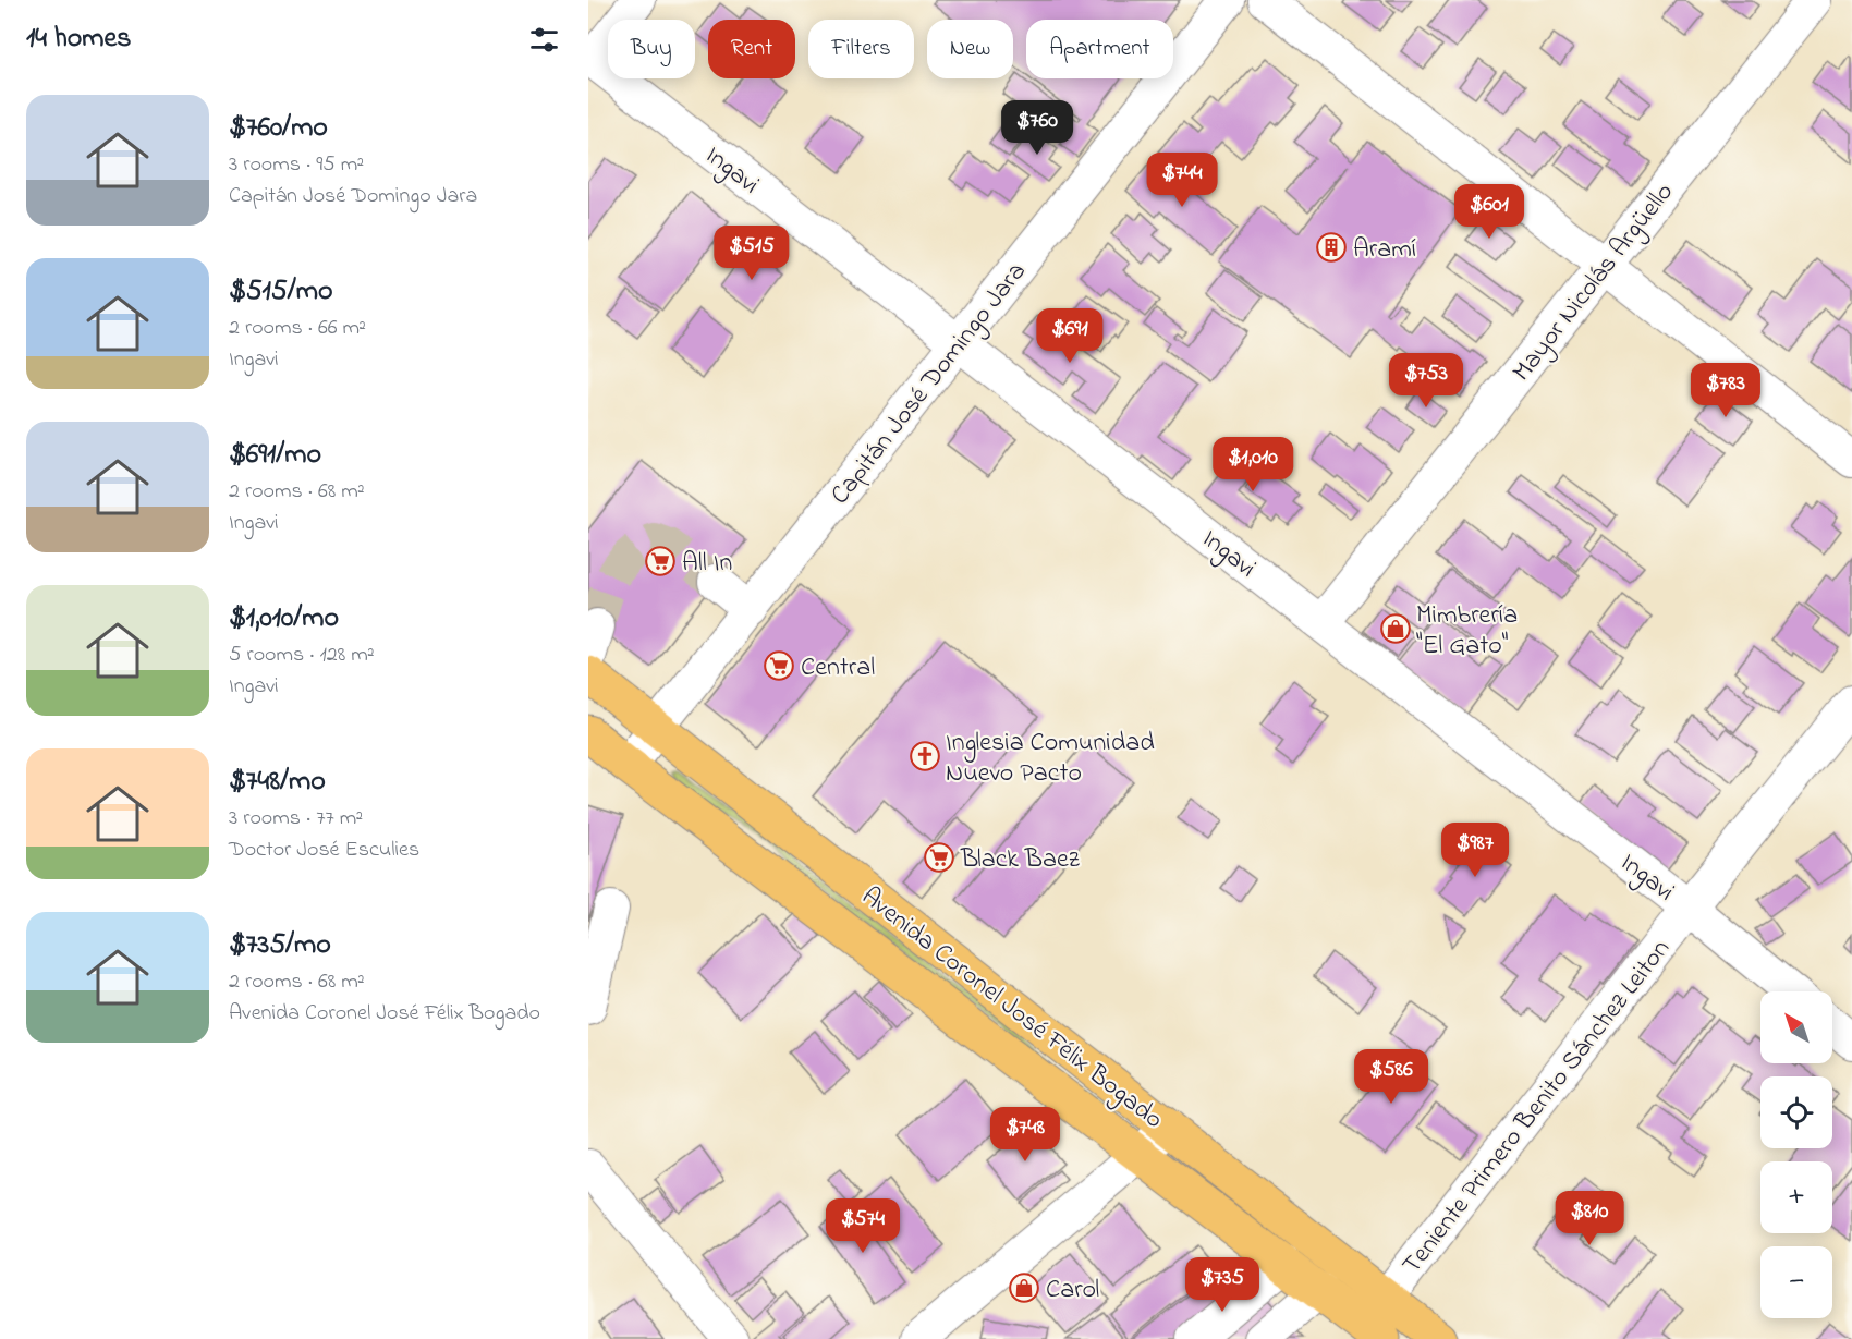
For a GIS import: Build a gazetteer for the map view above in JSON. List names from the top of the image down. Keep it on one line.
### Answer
{"streets":{"main road":["Avenida Coronel José Félix Bogado"],"street":["Ingavi","Mayor Nicolás Argüello","Capitán José Domingo Jara","Teniente Primero Benito Sánchez Leiton"]},"crossings":[["Ingavi","Mayor Nicolás Argüello"],["Ingavi","Capitán José Domingo Jara"],["Ingavi","Teniente Primero Benito Sánchez Leiton"],["Capitán José Domingo Jara","Avenida Coronel José Félix Bogado"],["Avenida Coronel José Félix Bogado","Teniente Primero Benito Sánchez Leiton"]],"places":{"building":["Aramí"],"supermarket":["All In","Central","Black Baez"],"shop":["Mimbrería \"El Gato\"","Carol"],"church":["Inglesia Comunidad Nuevo Pacto"]},"north":"top left","page":{"heading":"14 homes","chip":["Buy","Rent","Filters","New","Apartment"],"list":[{"name":"$760/mo","note":"3 rooms · 95 m² · Capitán José Domingo Jara"},{"name":"$515/mo","note":"2 rooms · 66 m² · Ingavi"},{"name":"$691/mo","note":"2 rooms · 68 m² · Ingavi"},{"name":"$1,010/mo","note":"5 rooms · 128 m² · Ingavi"},{"name":"$748/mo","note":"3 rooms · 77 m² · Doctor José Esculies"},{"name":"$735/mo","note":"2 rooms · 68 m² · Avenida Coronel José Félix Bogado"}],"price":["$760","$744","$601","$515","$691","$753","$783","$1,010","$987","$586","$748","$810","$574","$735"],"map_buttons":["+","−"]}}
